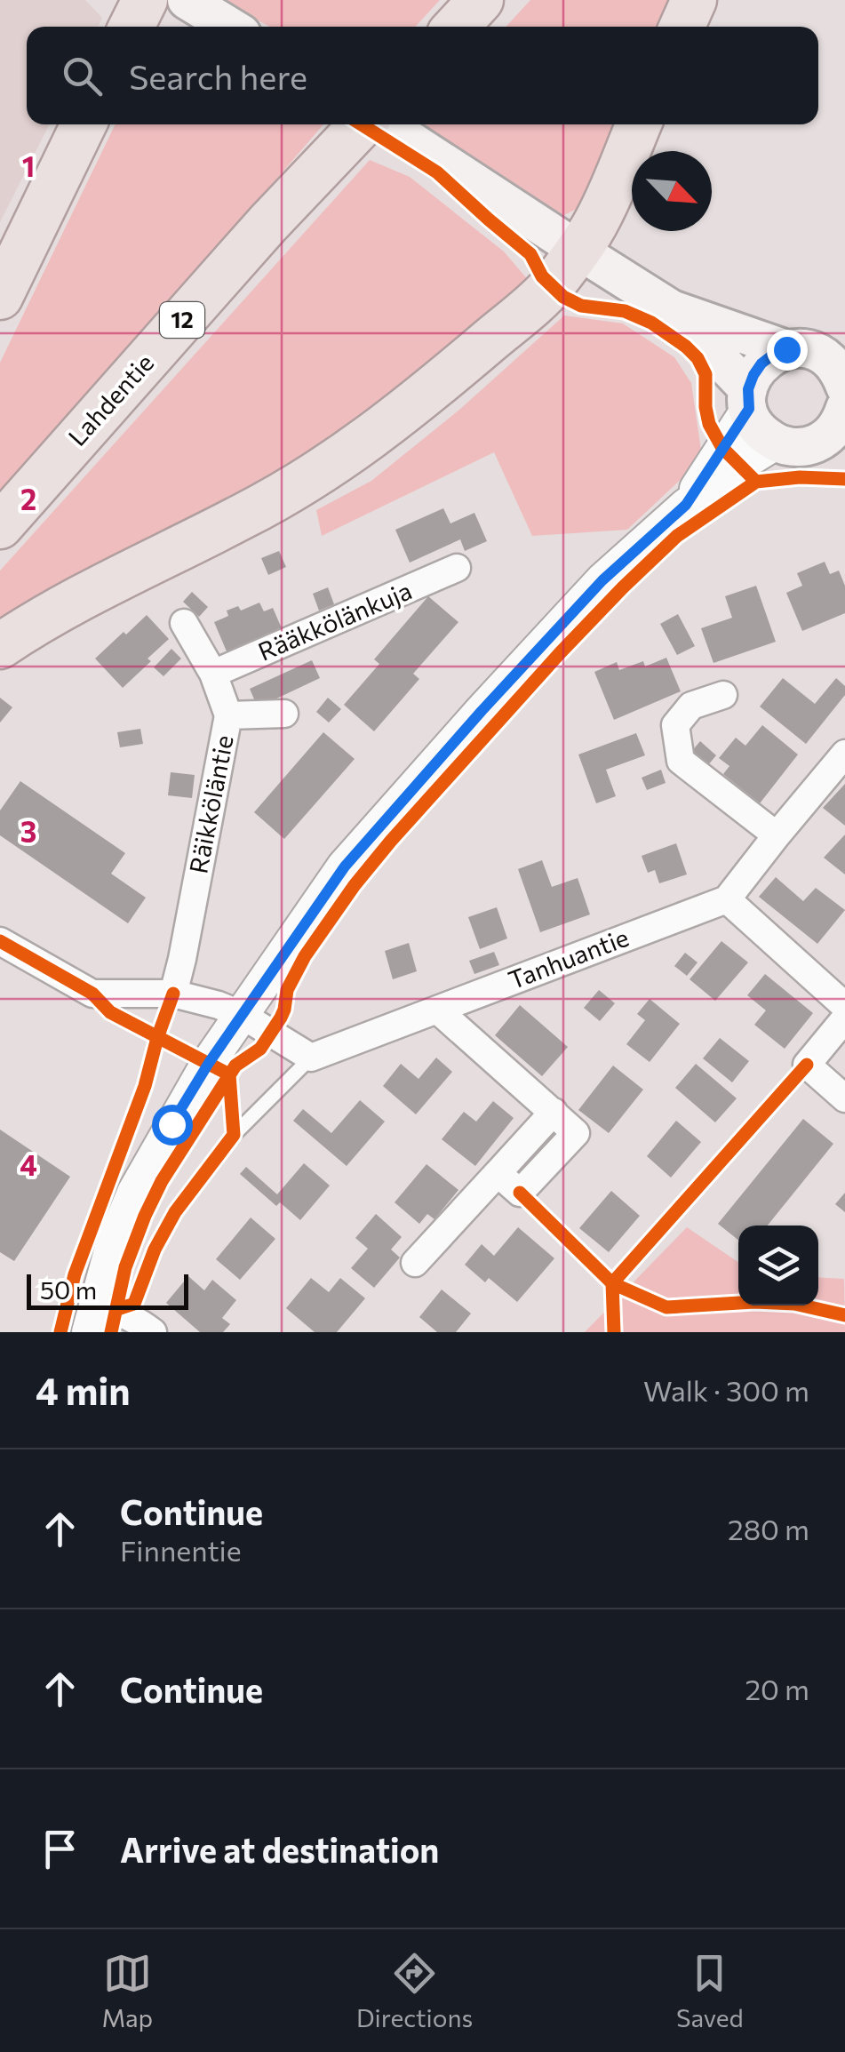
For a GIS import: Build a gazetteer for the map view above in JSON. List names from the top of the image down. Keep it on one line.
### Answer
{"streets":{"highway":["12","Lahdentie"],"street":["Rääkkölänkuja","Räikköläntie","Tanhuantie"]},"crossings":[["Rääkkölänkuja","Räikköläntie"]],"scale_bar":"50 m","north":"bottom right","page":{"search":"Search here","scale":"50 m","heading":["4 min","Walk · 300 m"],"list":[["Continue","Finnentie","280 m"],["Continue","20 m"],"Arrive at destination"],"nav":["Map","Directions","Saved"]},"grid":{"rows":["1","2","3","4"]}}
